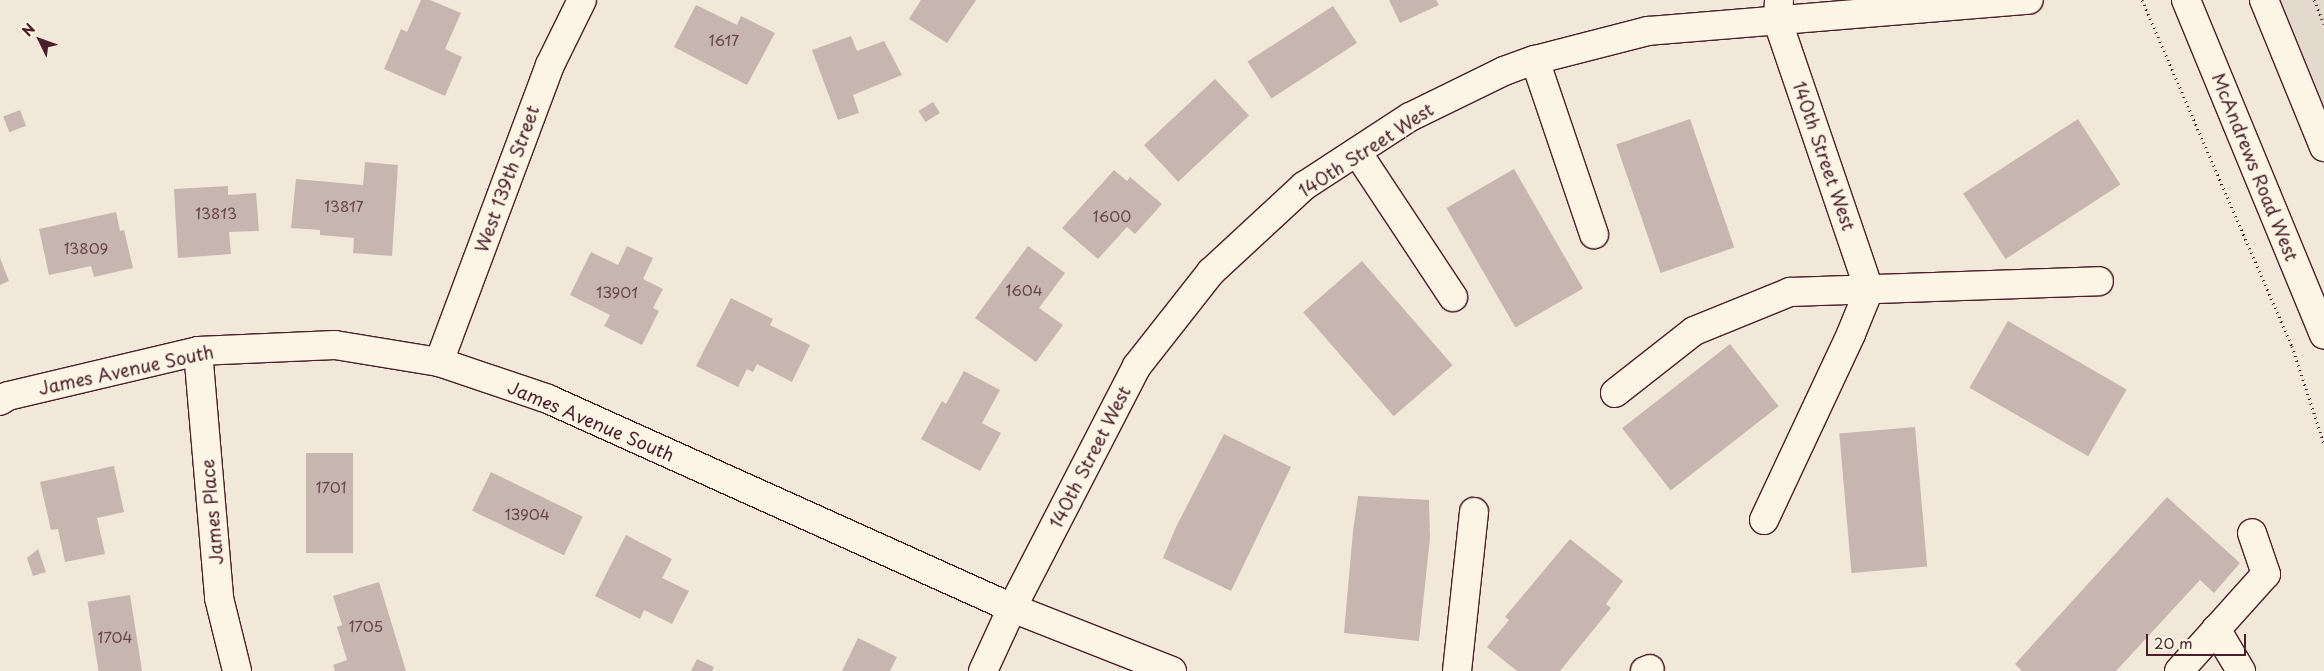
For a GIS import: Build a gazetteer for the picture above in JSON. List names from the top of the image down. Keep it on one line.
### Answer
{"streets":{"street":["140th Street West","McAndrews Road West","West 139th Street","James Avenue South","James Place"]},"crossings":[["140th Street West","James Avenue South"],["West 139th Street","James Avenue South"],["James Avenue South","James Place"]],"house_numbers":["1617","13817","13813","1600","13809","1604","13901","1701","13904","1705","1704"],"scale_bar":"20 m","north":"top left"}
